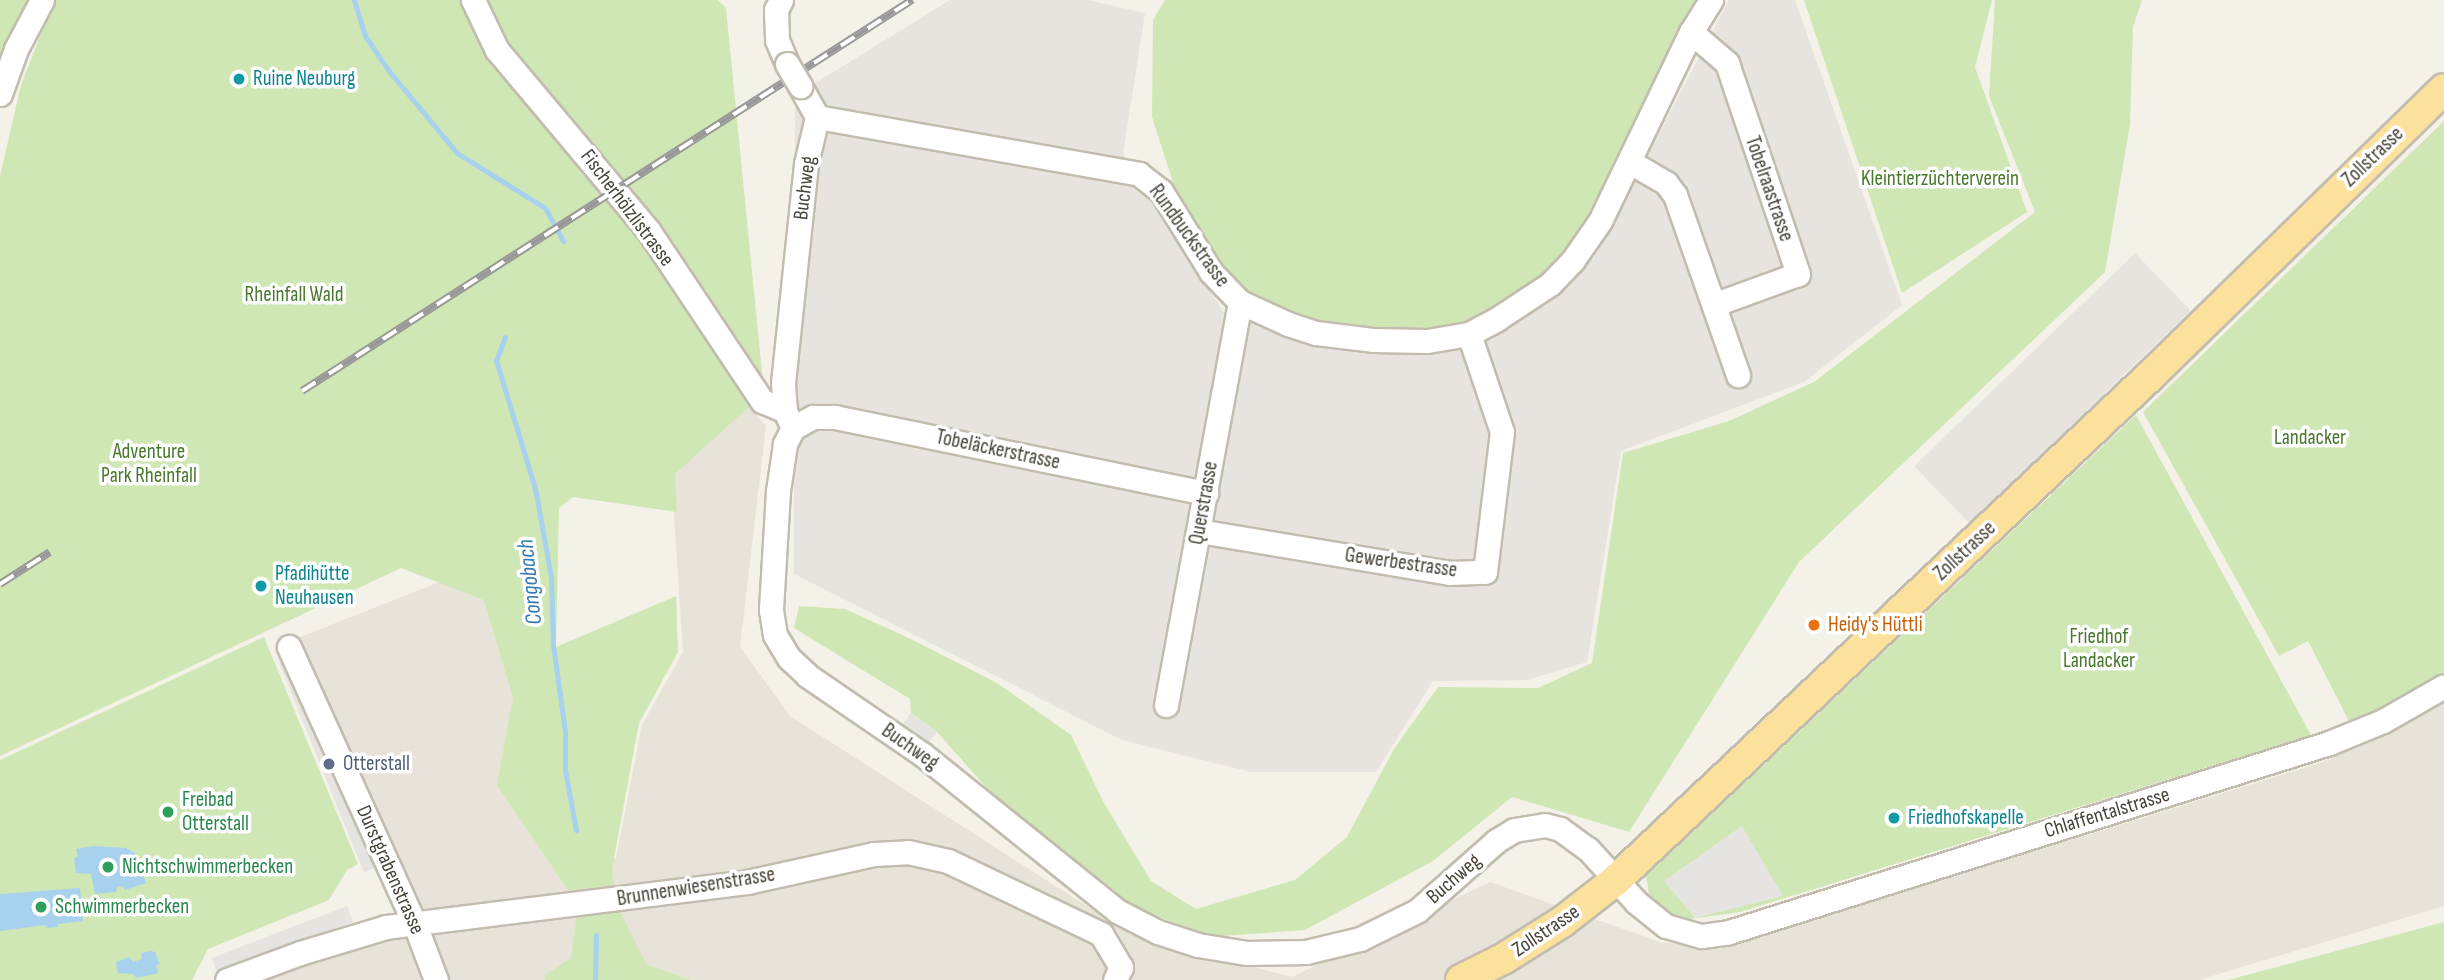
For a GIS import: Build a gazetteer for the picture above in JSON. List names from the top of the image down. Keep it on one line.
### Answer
{"streets":{"main road":["Zollstrasse"],"street":["Buchweg","Tobelraastrasse","Fischerhölzlistrasse","Rundbuckstrasse","Tobeläckerstrasse","Querstrasse","Gewerbestrasse","Chlaffentalstrasse","Durstgrabenstrasse","Brunnenwiesenstrasse"]},"crossings":[["Zollstrasse","Buchweg"],["Zollstrasse","Chlaffentalstrasse"],["Buchweg","Fischerhölzlistrasse"],["Buchweg","Rundbuckstrasse"],["Buchweg","Tobeläckerstrasse"],["Buchweg","Chlaffentalstrasse"],["Tobelraastrasse","Rundbuckstrasse"],["Fischerhölzlistrasse","Tobeläckerstrasse"],["Rundbuckstrasse","Querstrasse"],["Rundbuckstrasse","Gewerbestrasse"],["Tobeläckerstrasse","Querstrasse"],["Querstrasse","Gewerbestrasse"],["Durstgrabenstrasse","Brunnenwiesenstrasse"]],"water":["Congobach"],"parks":["Kleintierzüchterverein","Rheinfall Wald","Landacker","Adventure Park Rheinfall","Friedhof Landacker"],"places":["Ruine Neuburg","Pfadihütte Neuhausen","Heidy's Hüttli","Otterstall","Freibad Otterstall","Friedhofskapelle","Nichtschwimmerbecken","Schwimmerbecken"]}
